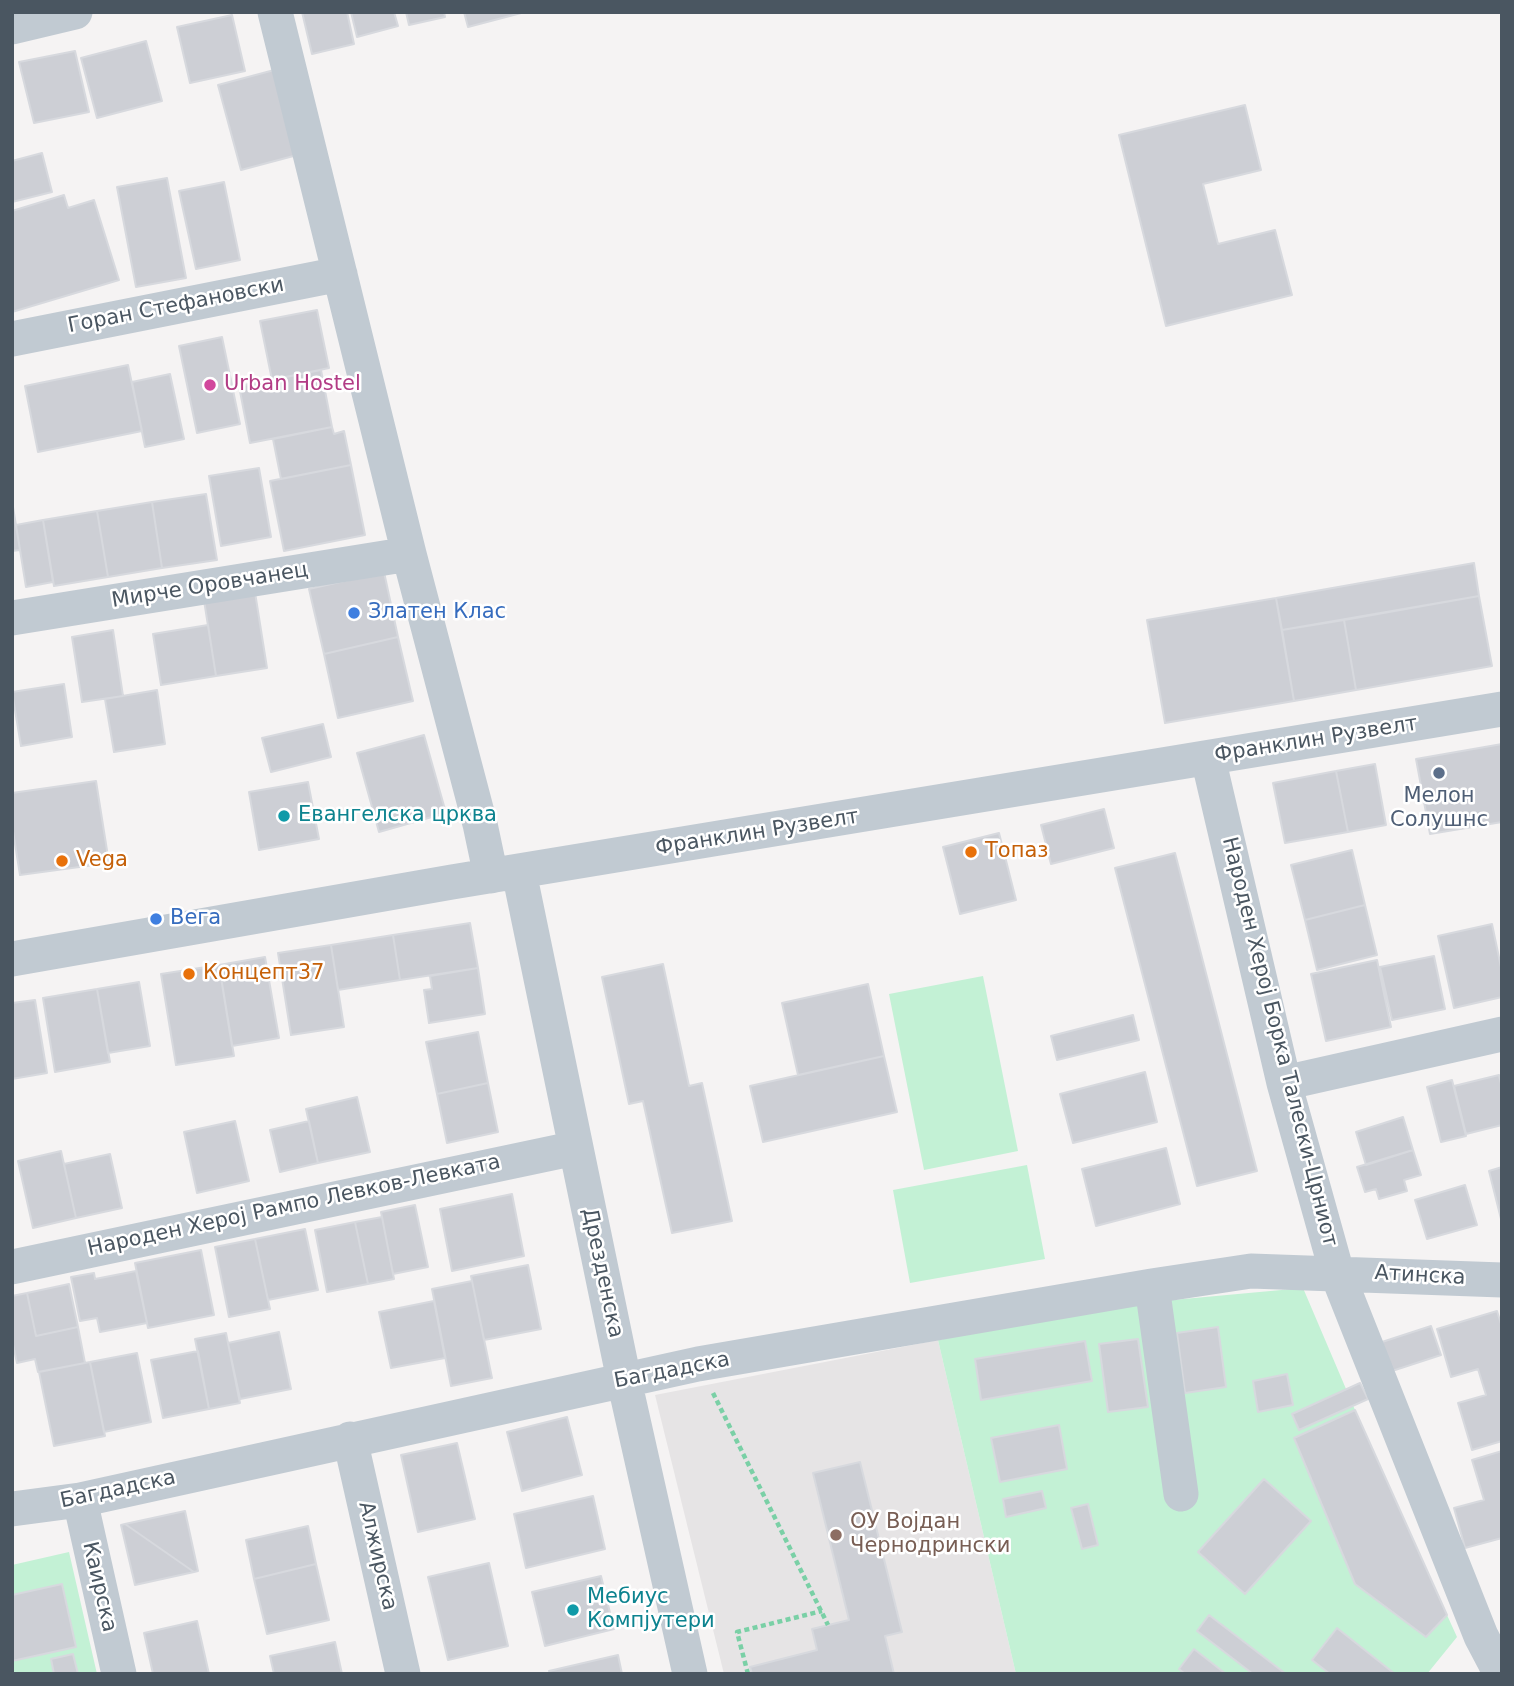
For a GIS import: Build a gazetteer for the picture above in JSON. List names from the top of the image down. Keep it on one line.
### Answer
{"streets":{"street":["Горан Стефановски","Мирче Оровчанец","Франклин Рузвелт","Народен Херој Борка Талески-Црниот","Народен Херој Рампо Левков-Левката","Дрезденска","Атинска","Багдадска","Алжирска","Каирска"]},"crossings":[["Горан Стефановски","Дрезденска"],["Мирче Оровчанец","Дрезденска"],["Франклин Рузвелт","Народен Херој Борка Талески-Црниот"],["Франклин Рузвелт","Дрезденска"],["Народен Херој Борка Талески-Црниот","Атинска"],["Народен Херој Борка Талески-Црниот","Багдадска"],["Народен Херој Рампо Левков-Левката","Дрезденска"],["Дрезденска","Багдадска"],["Атинска","Багдадска"],["Багдадска","Алжирска"],["Багдадска","Каирска"]],"places":["Urban Hostel","Златен Клас","Мелон Солушнс","Евангелска црква","Топаз","Vega","Вега","Концепт37","ОУ Војдан Чернодрински","Мебиус Компјутери"]}
